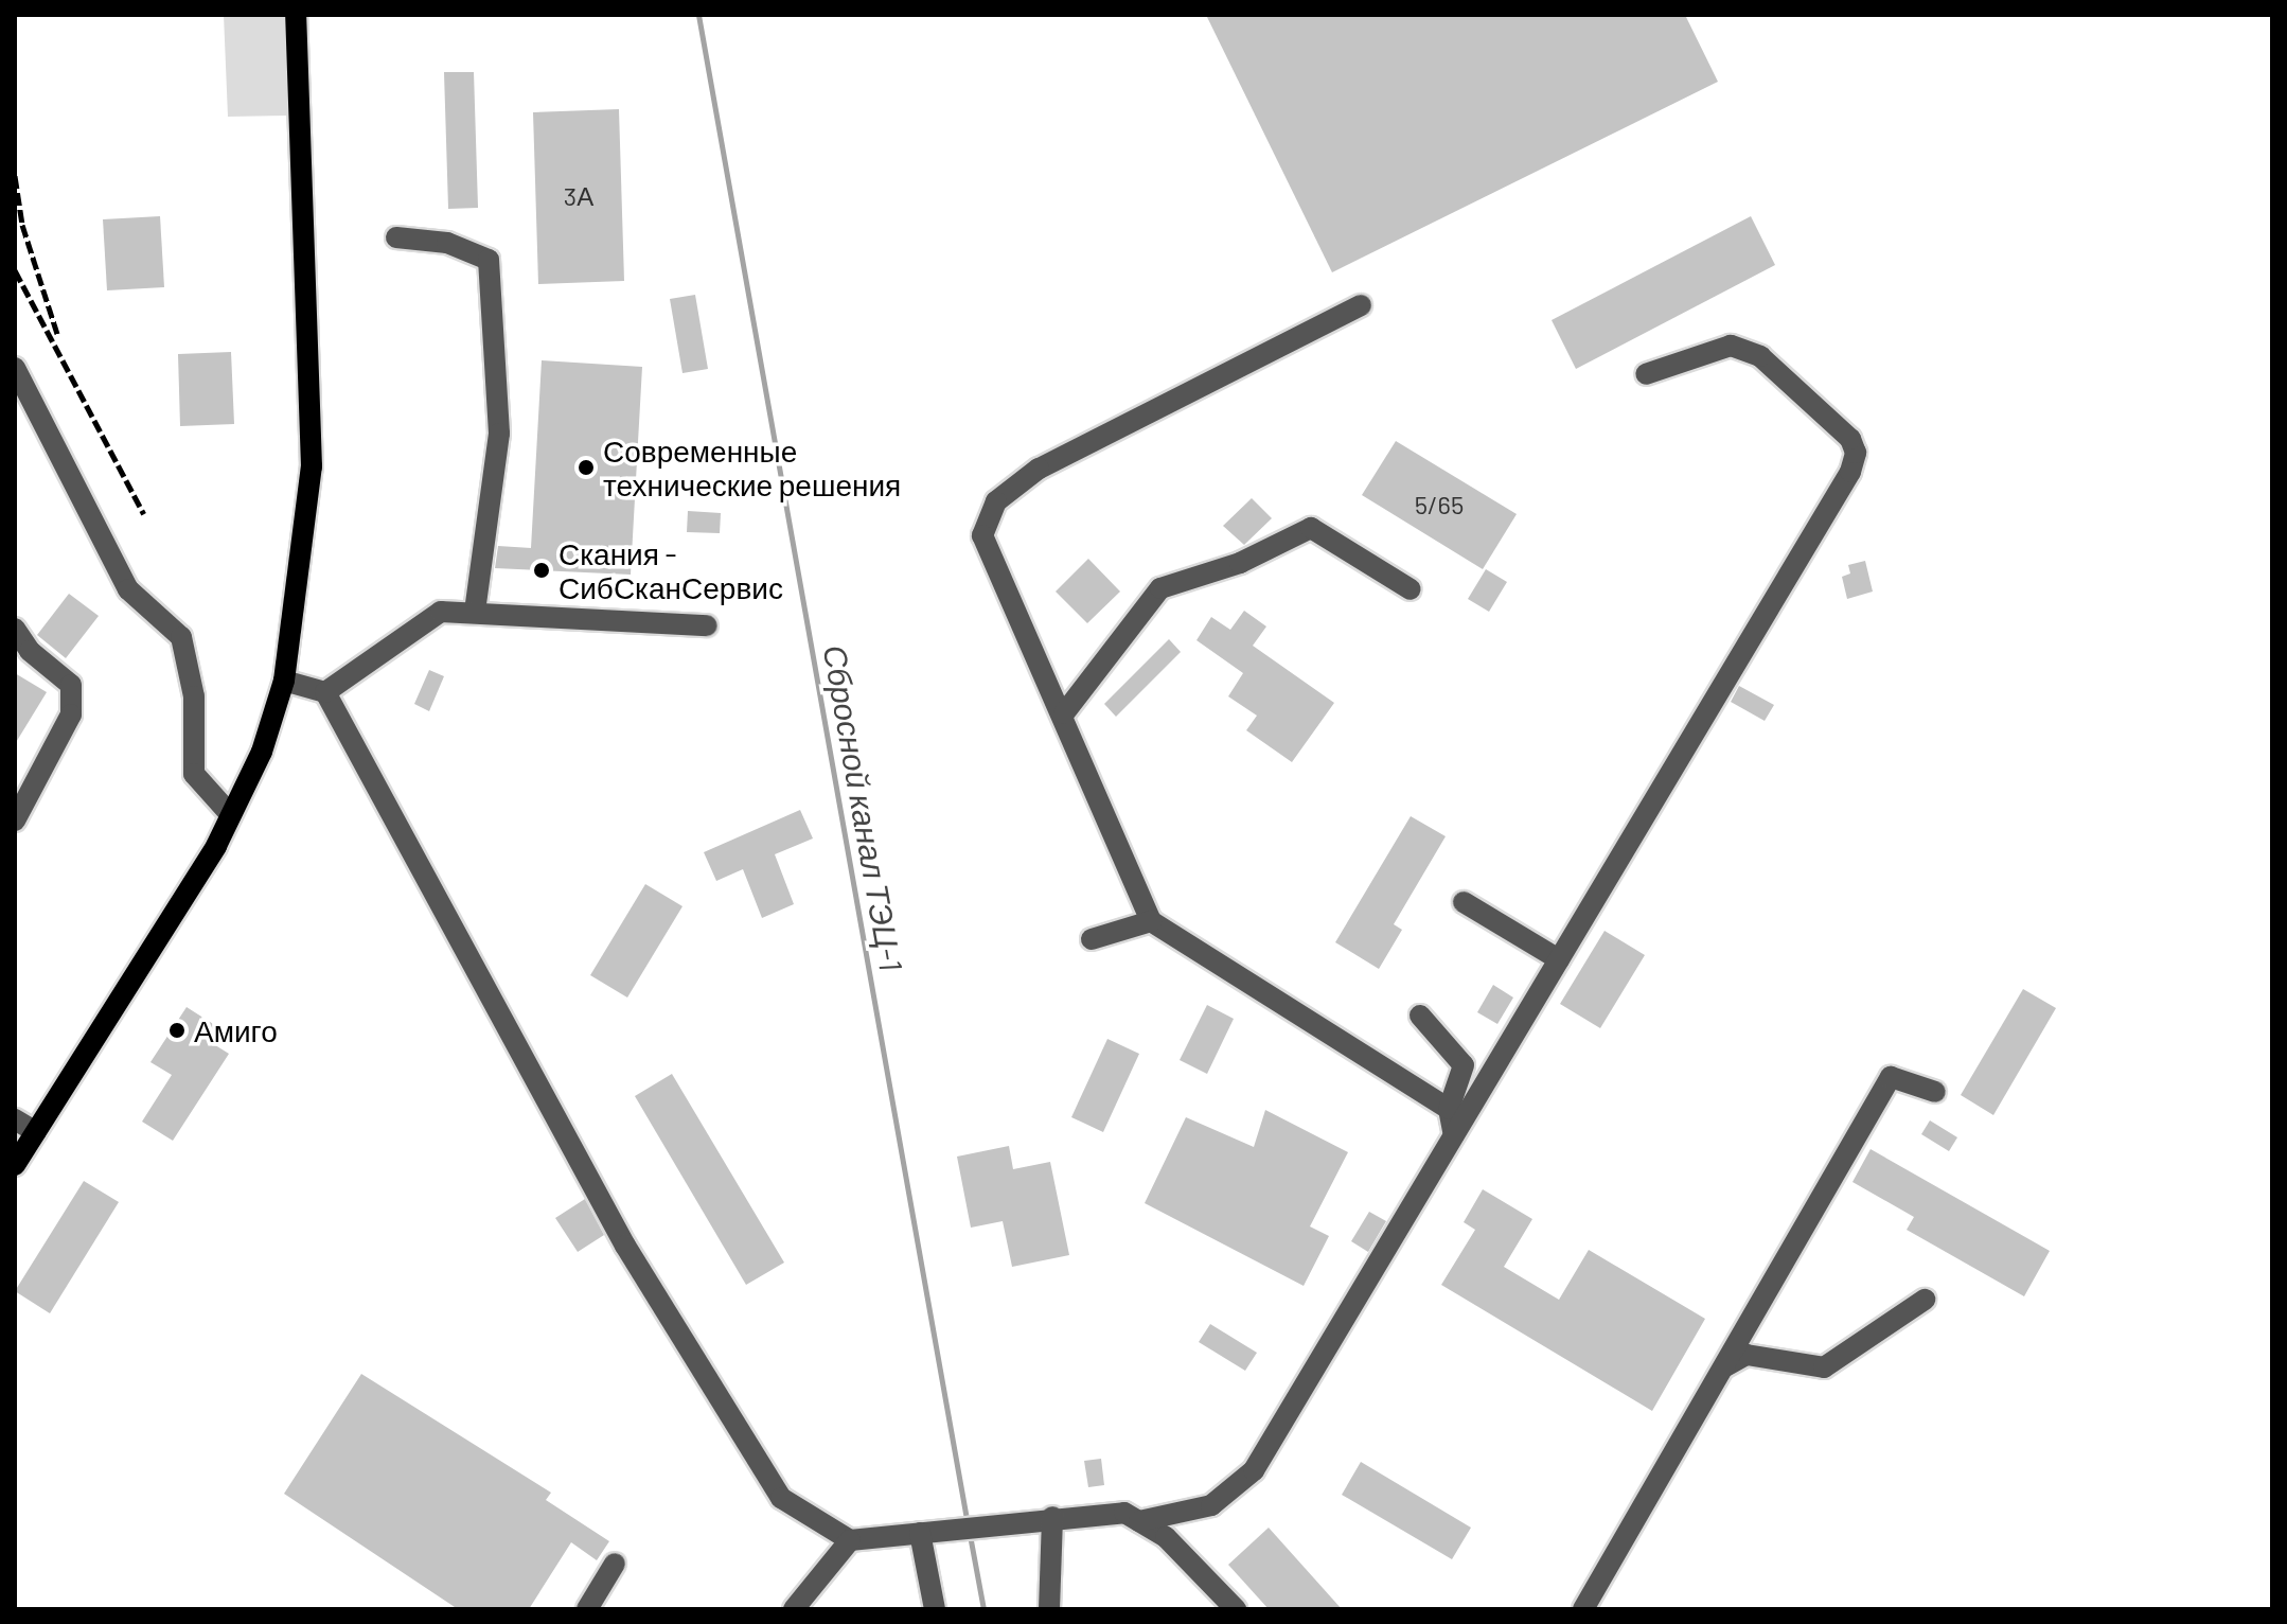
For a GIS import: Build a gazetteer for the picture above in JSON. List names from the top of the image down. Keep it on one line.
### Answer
{"water":["Сбросной канал ТЭЦ-1"],"places":["Современные технические решения","Скания - СибСканСервис","Амиго"],"house_numbers":["3А","5/65"]}
